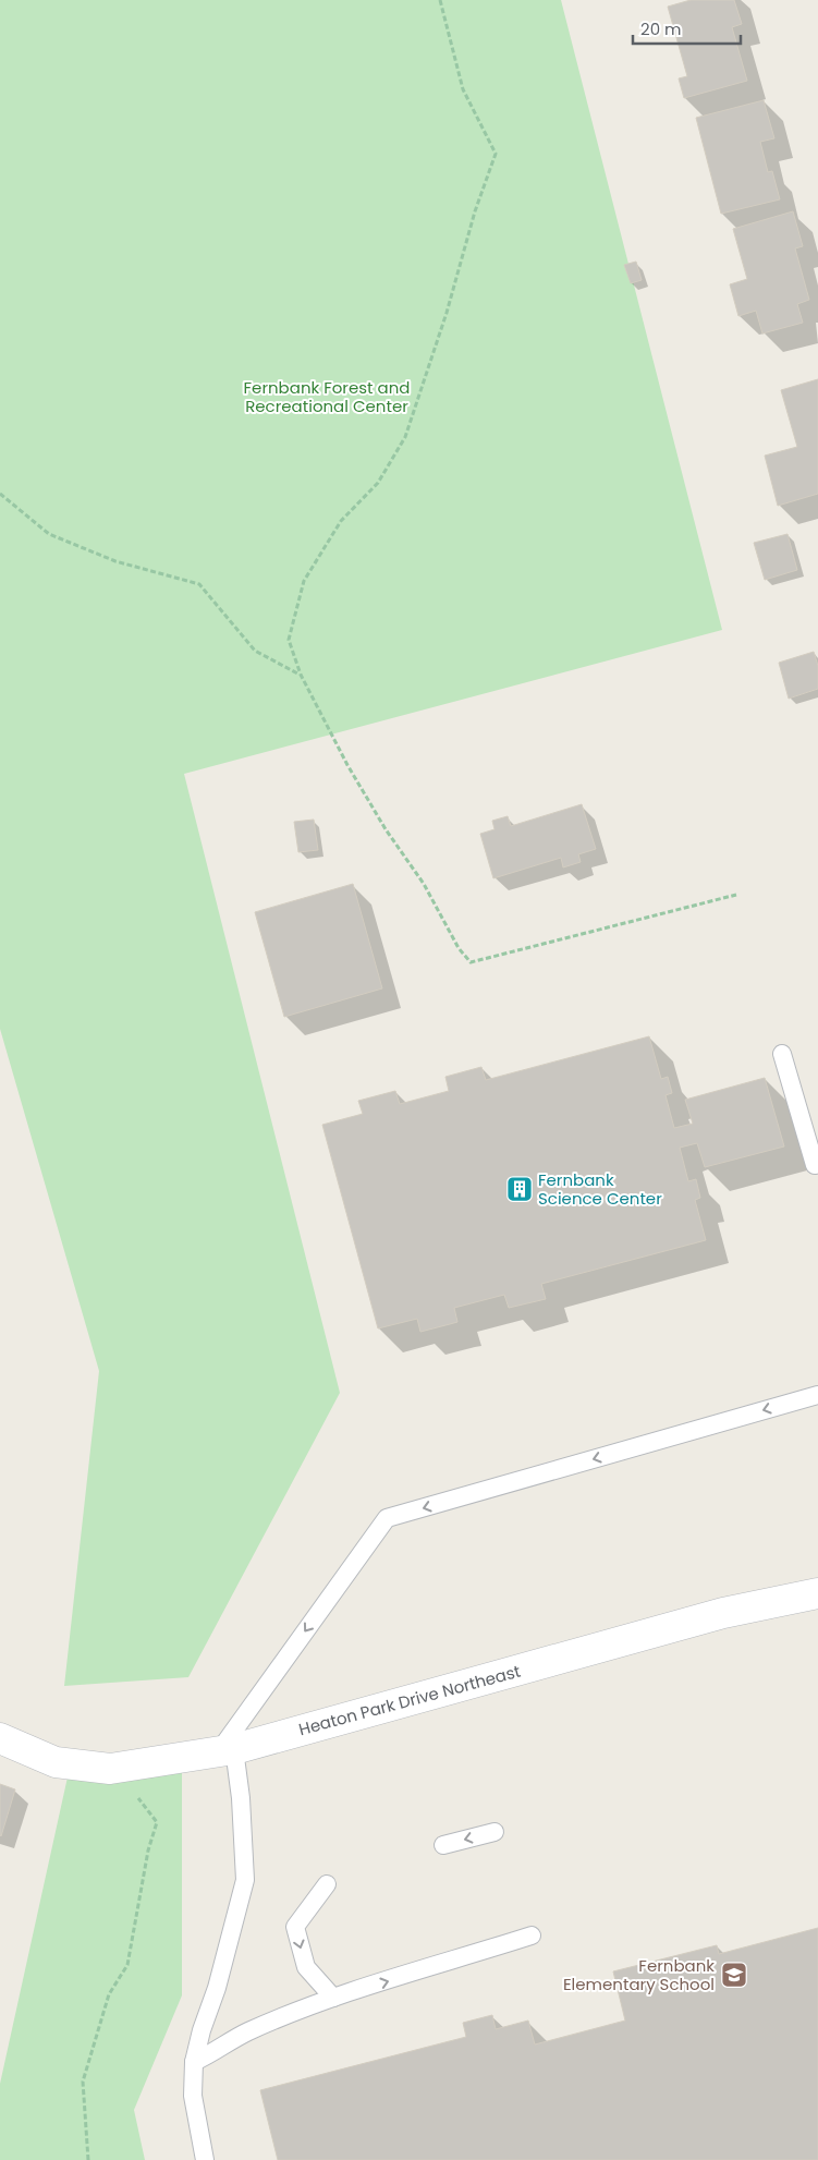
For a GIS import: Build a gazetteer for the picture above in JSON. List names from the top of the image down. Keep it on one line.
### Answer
{"streets":{"street":["Heaton Park Drive Northeast"]},"parks":["Fernbank Forest and Recreational Center"],"places":{"building":["Fernbank Science Center"],"school or university":["Fernbank Elementary School"]},"scale_bar":"20 m"}
